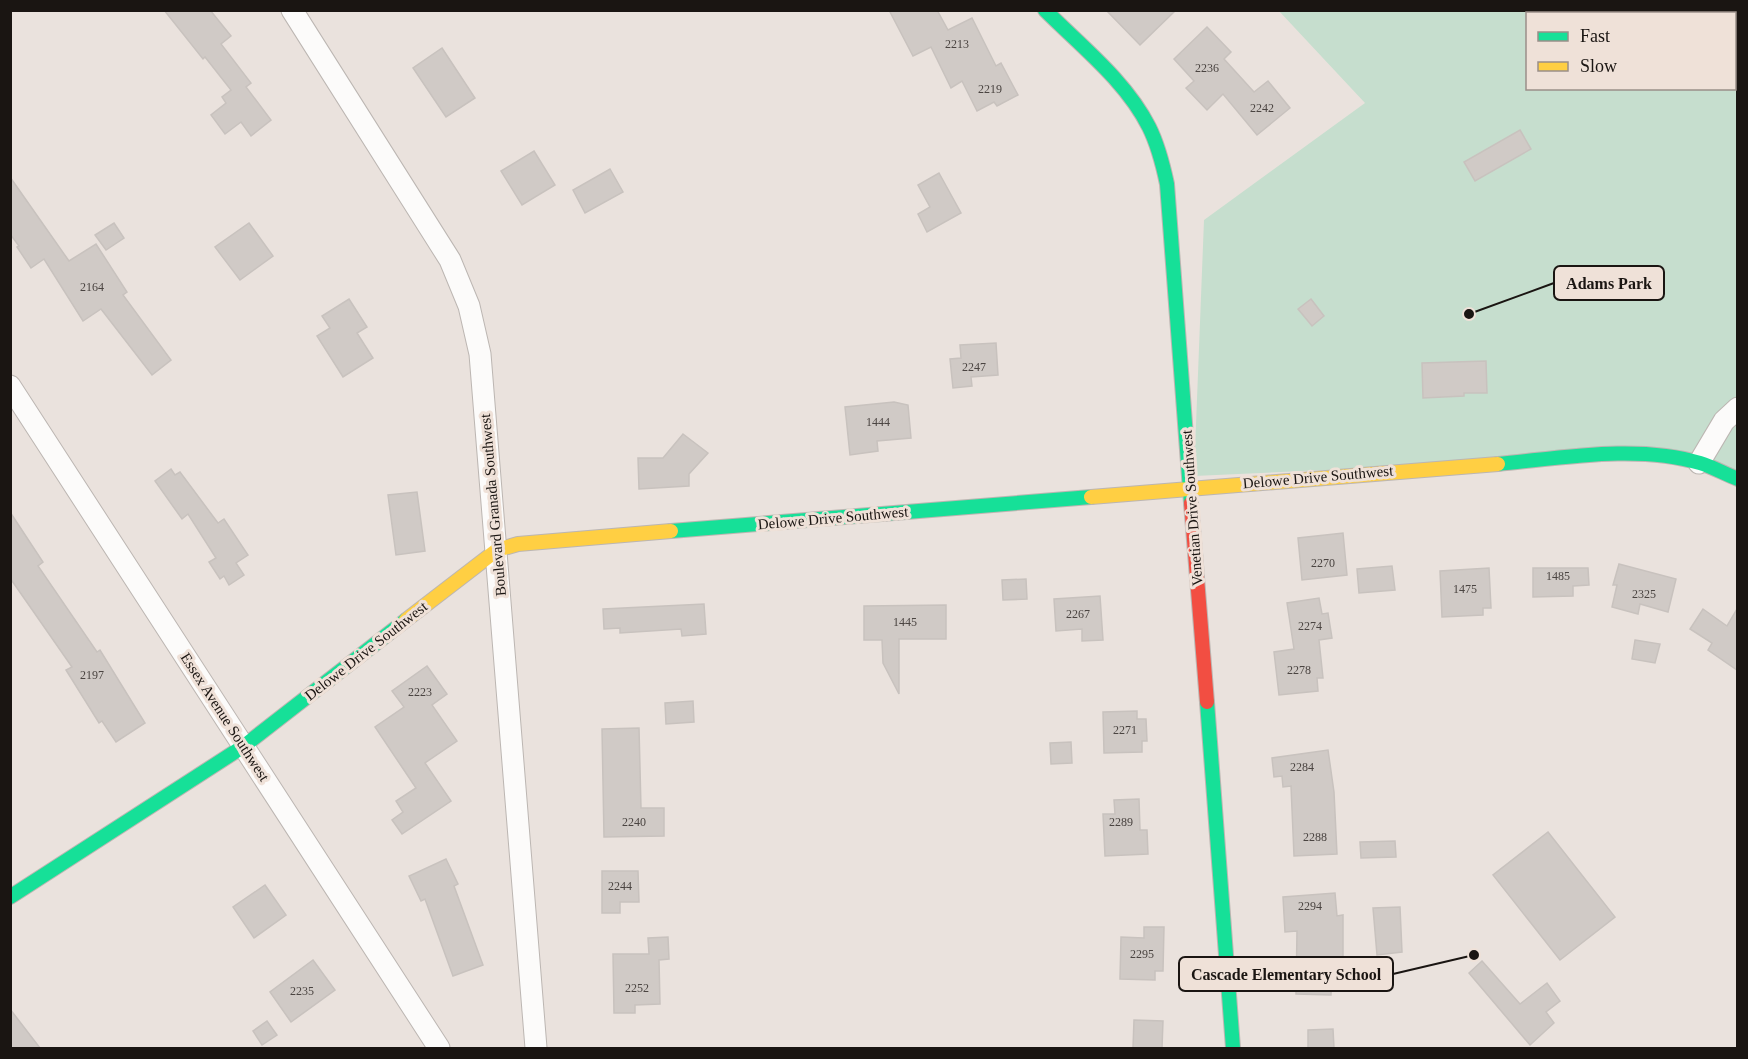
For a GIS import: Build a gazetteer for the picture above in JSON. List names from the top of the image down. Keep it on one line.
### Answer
{"streets":{"street":["Delowe Drive Southwest","Boulevard Granada Southwest","Venetian Drive Southwest","Essex Avenue Southwest"]},"crossings":[["Delowe Drive Southwest","Boulevard Granada Southwest"],["Delowe Drive Southwest","Venetian Drive Southwest"],["Delowe Drive Southwest","Essex Avenue Southwest"]],"places":["Adams Park","Cascade Elementary School"],"house_numbers":["2213","2236","2219","2242","2164","2247","1444","2270","1485","1475","2325","2267","1445","2274","2278","2197","2223","2271","2284","2240","2289","2288","2244","2294","2295","2252","2235"],"legend":["Fast","Slow"]}
